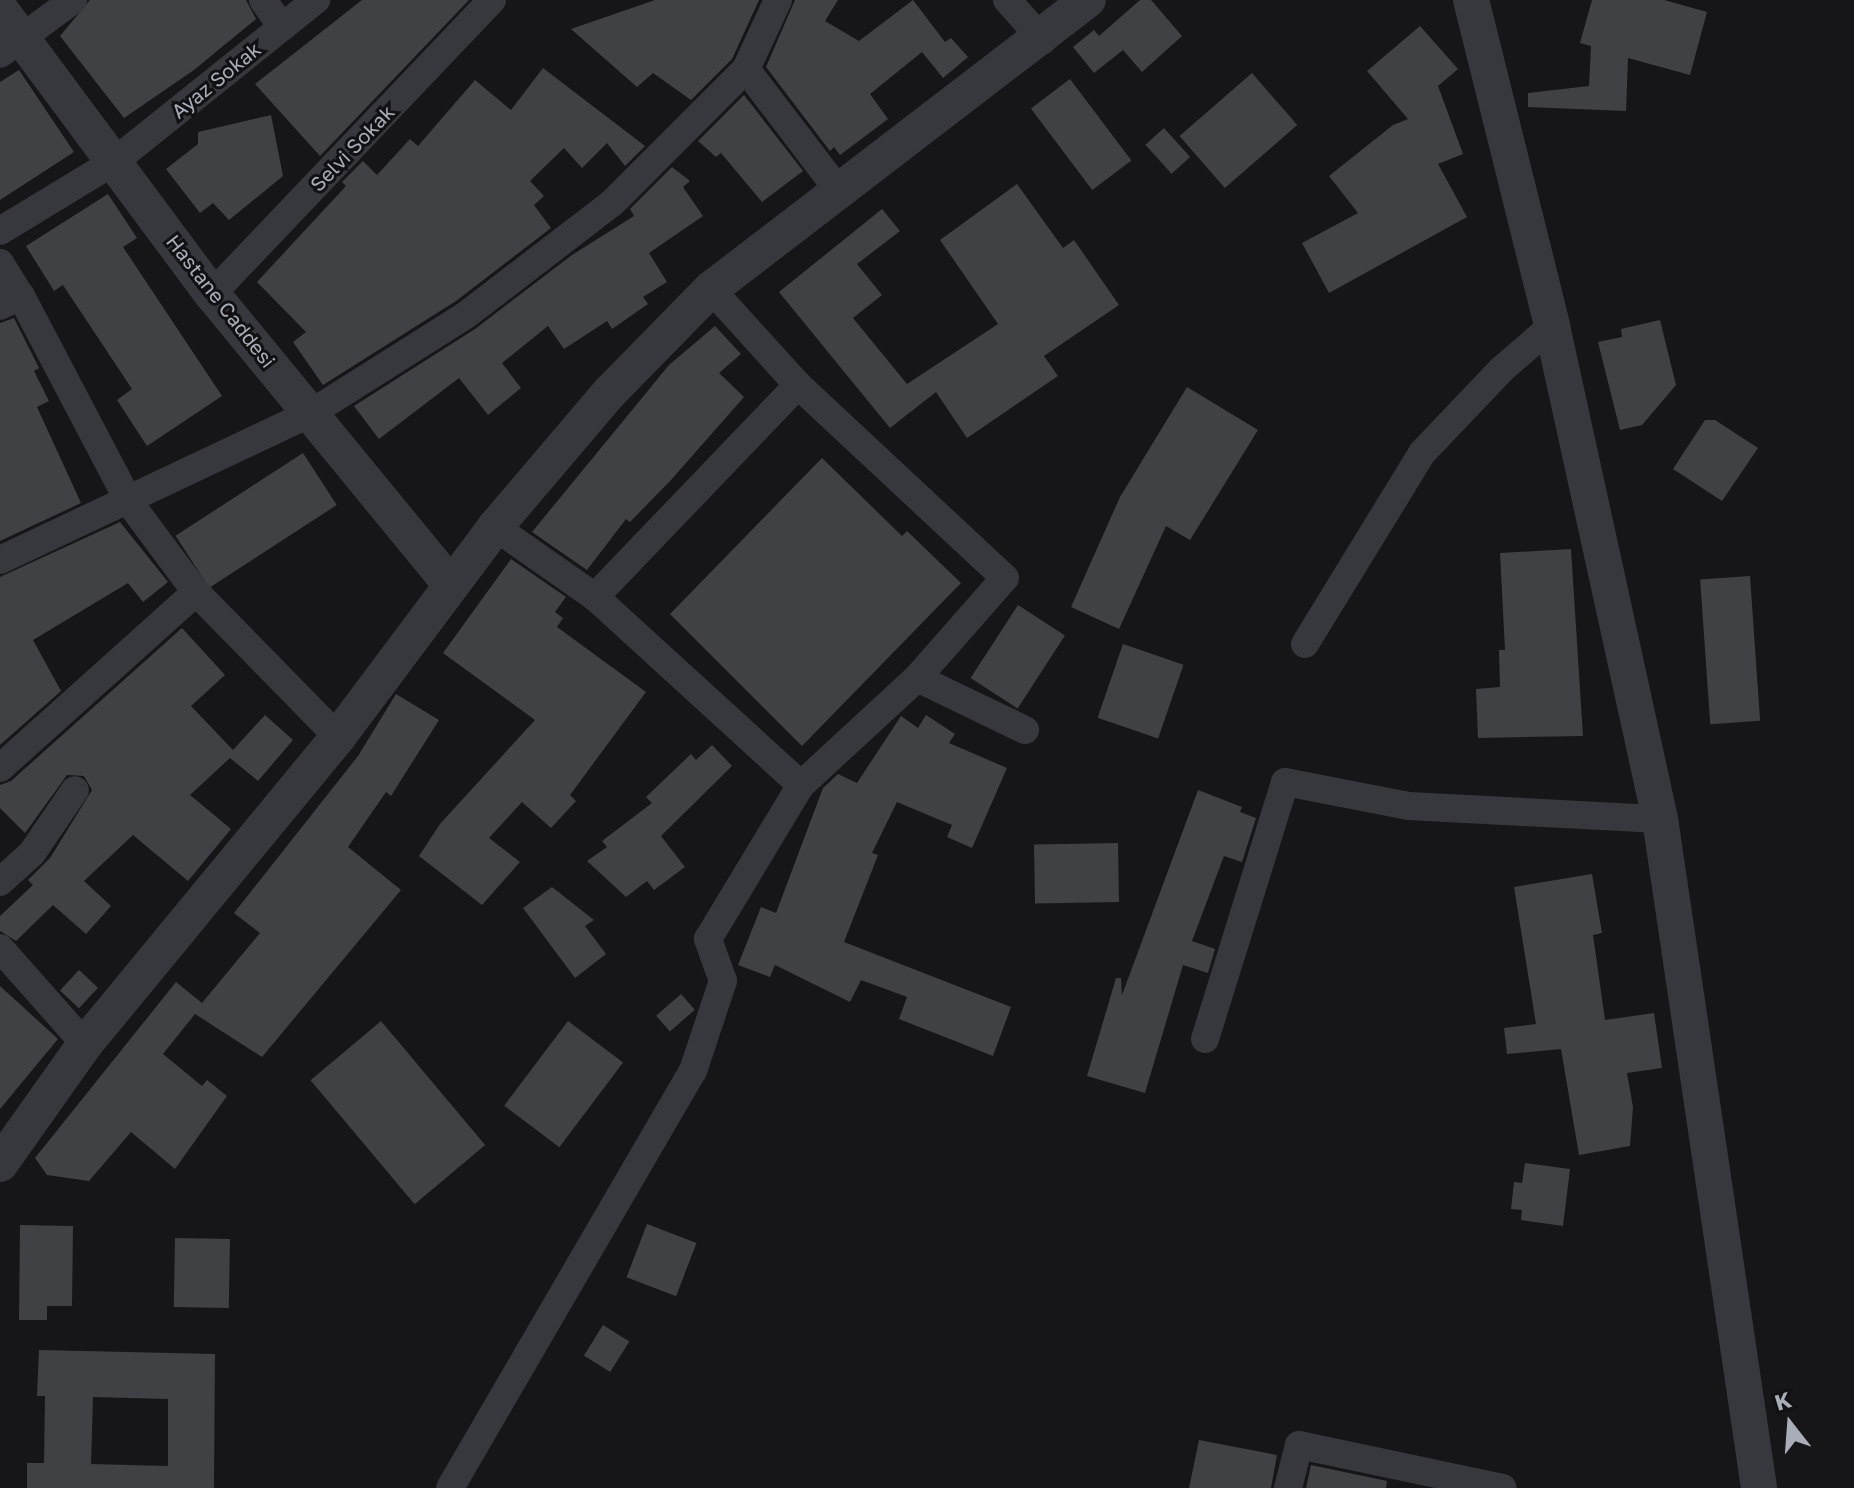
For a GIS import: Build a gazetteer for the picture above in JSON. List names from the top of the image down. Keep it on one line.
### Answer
{"streets":{"street":["Ayaz Sokak","Selvi Sokak","Hastane Caddesi"]},"crossings":[["Ayaz Sokak","Hastane Caddesi"],["Selvi Sokak","Hastane Caddesi"]],"north":"top"}
